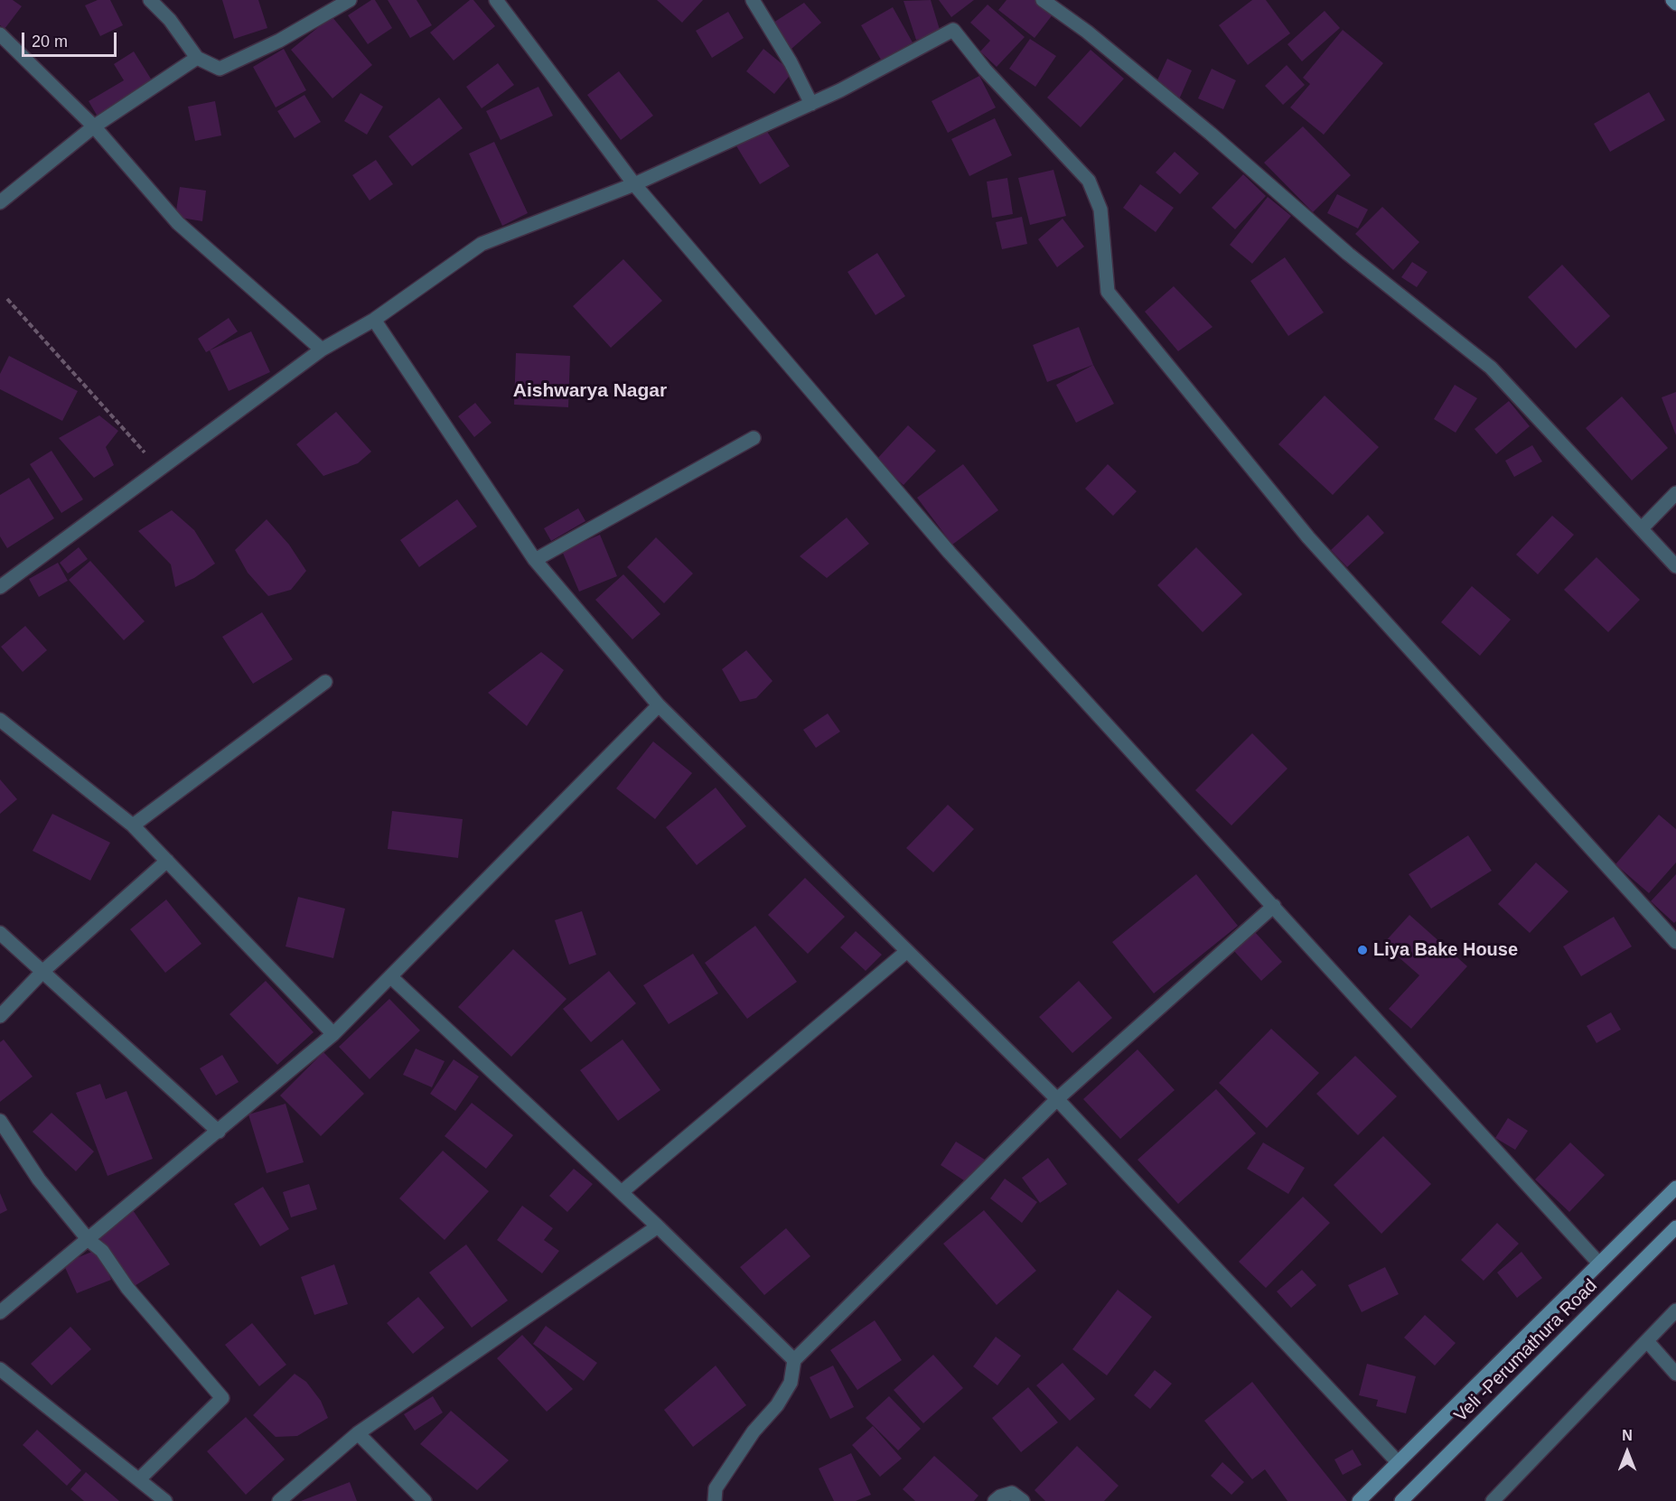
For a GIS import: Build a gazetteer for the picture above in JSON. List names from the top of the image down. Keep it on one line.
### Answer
{"streets":{"main road":["Veli -Perumathura Road"]},"districts":["Aishwarya Nagar"],"places":["Liya Bake House"],"scale_bar":"20 m","north":"top"}
